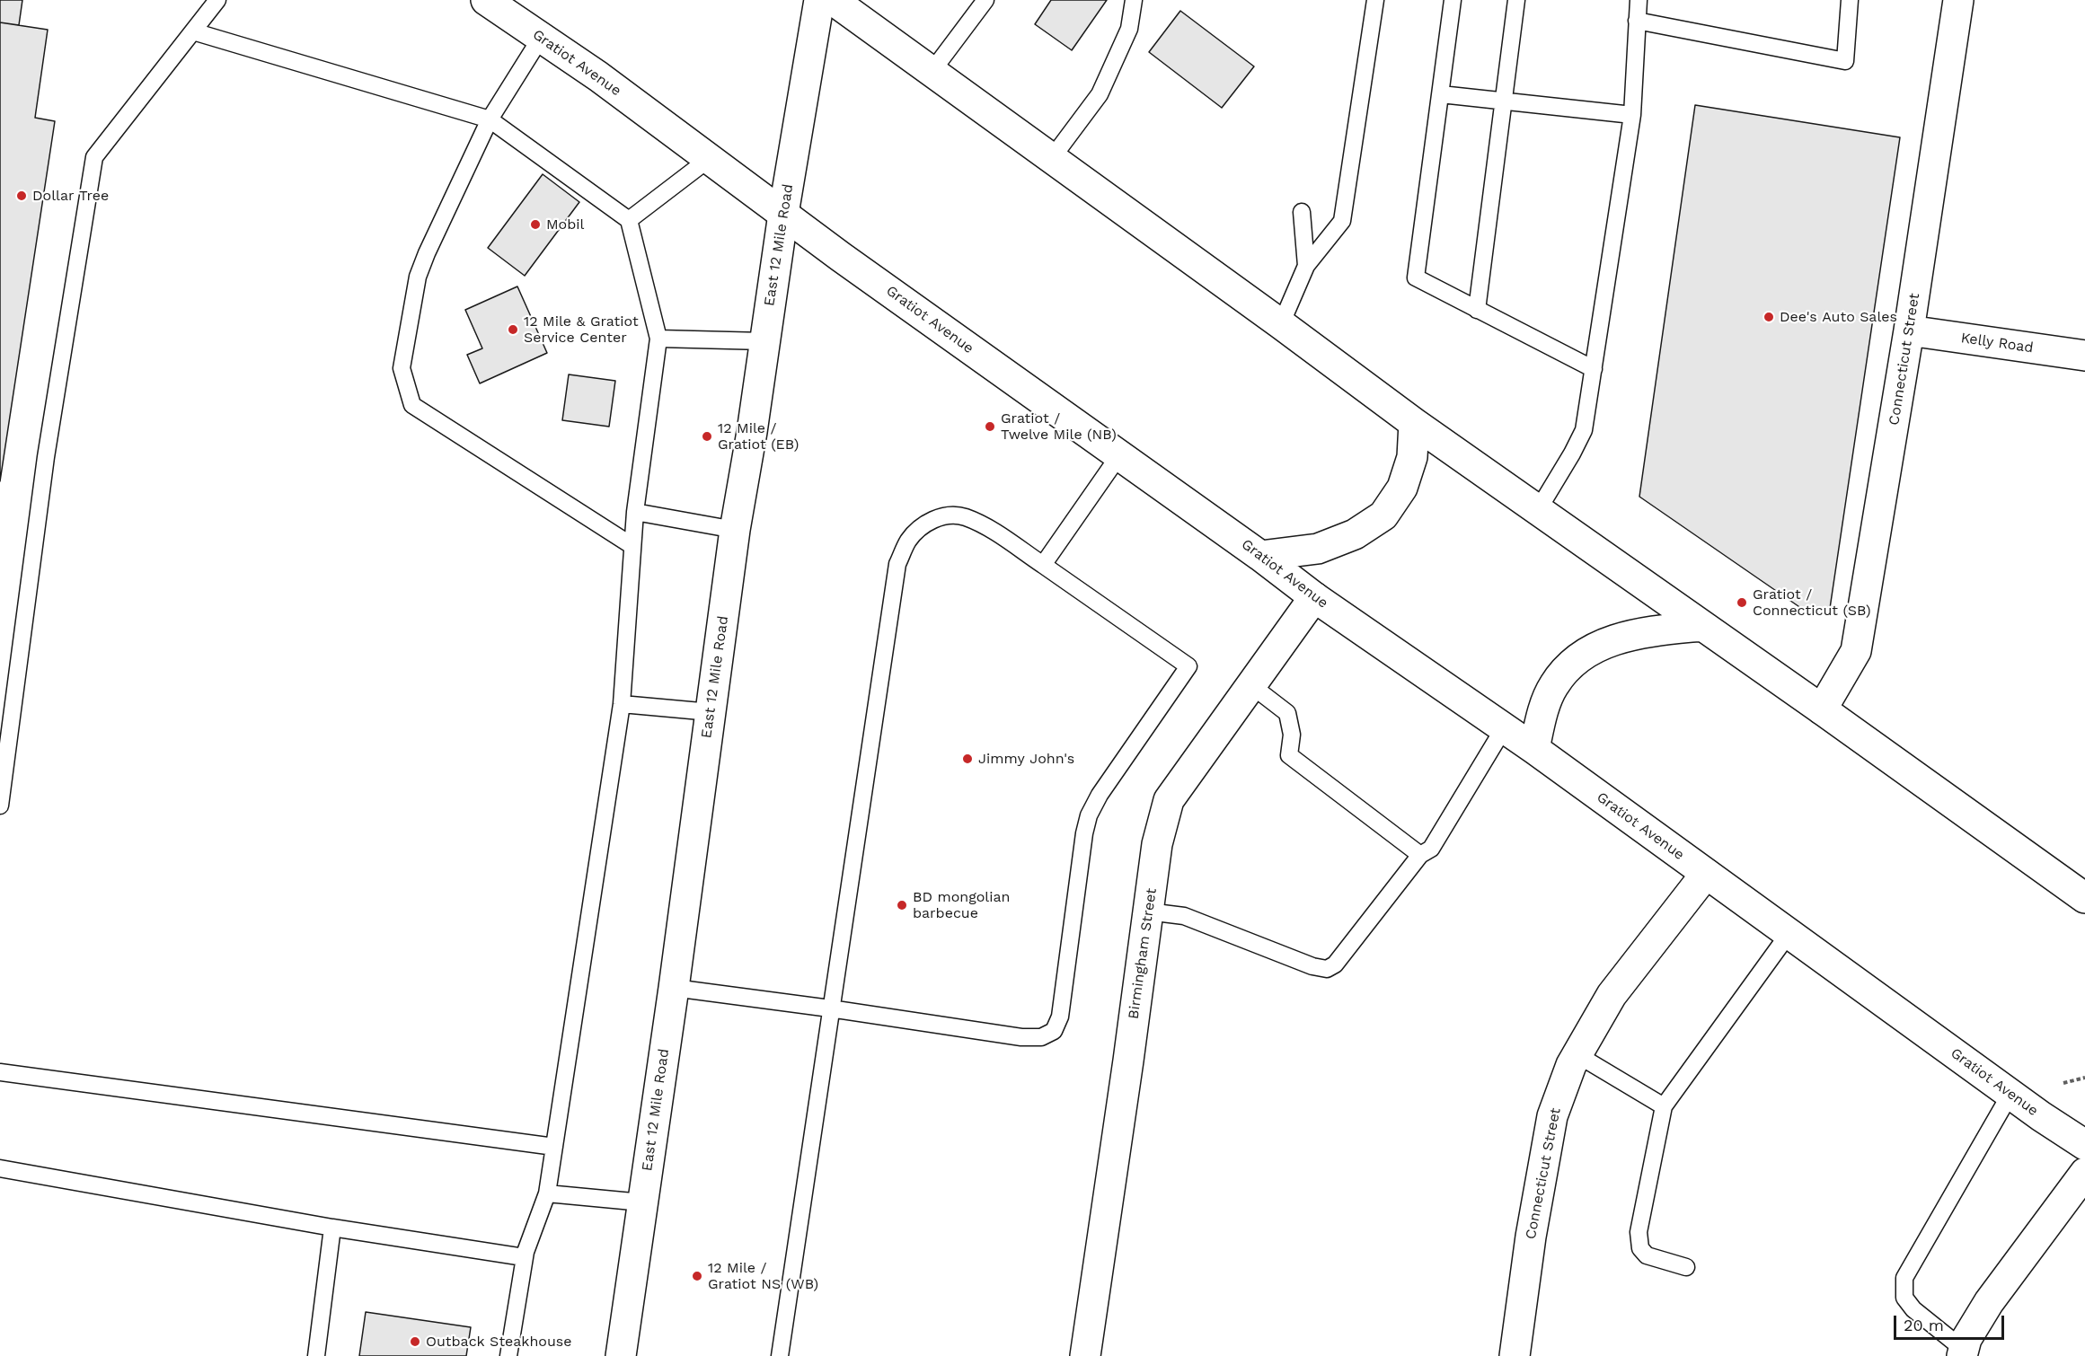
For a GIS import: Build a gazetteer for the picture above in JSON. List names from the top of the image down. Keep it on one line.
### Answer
{"streets":{"main road":["Gratiot Avenue","East 12 Mile Road","Kelly Road","Connecticut Street","Birmingham Street"]},"crossings":[["Gratiot Avenue","East 12 Mile Road"],["Gratiot Avenue","Connecticut Street"],["Gratiot Avenue","Birmingham Street"],["Kelly Road","Connecticut Street"]],"places":["Dollar Tree","Mobil","Dee's Auto Sales","12 Mile & Gratiot Service Center","Gratiot / Twelve Mile (NB)","12 Mile / Gratiot (EB)","Gratiot / Connecticut (SB)","Jimmy John's","BD mongolian barbecue","12 Mile / Gratiot NS (WB)","Outback Steakhouse"],"scale_bar":"20 m"}
